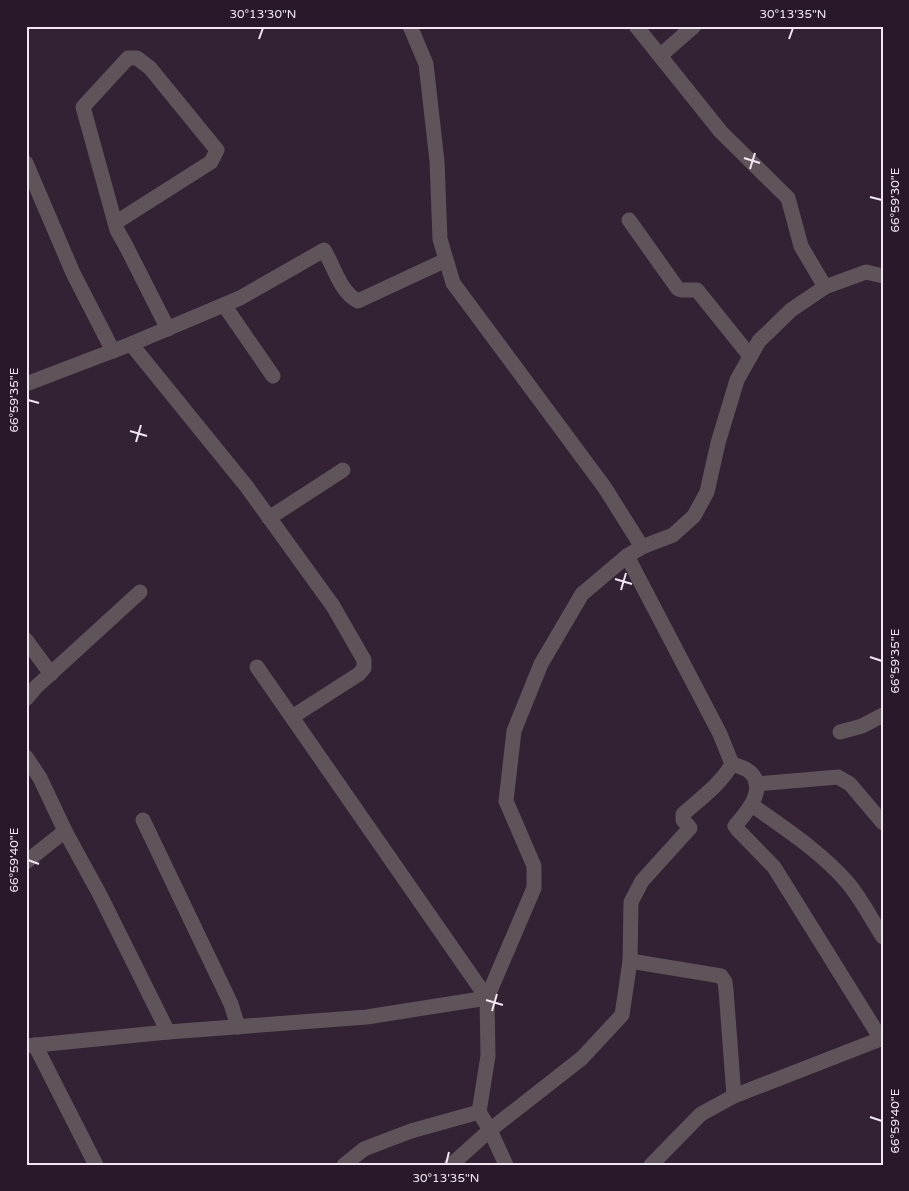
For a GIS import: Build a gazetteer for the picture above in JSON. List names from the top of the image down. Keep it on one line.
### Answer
{"coordinates":["30°13'30\"N","30°13'35\"N","66°59'30\"E","66°59'35\"E","66°59'40\"E"]}
